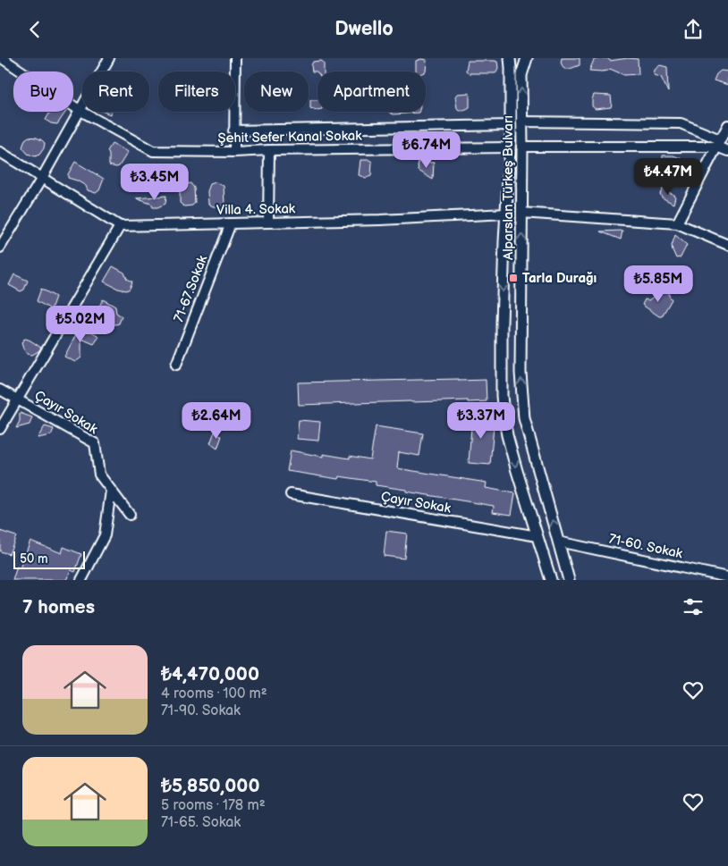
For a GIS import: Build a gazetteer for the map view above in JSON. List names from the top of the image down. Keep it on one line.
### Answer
{"streets":{"street":["Şehit Sefer Kanal Sokak","Alparslan Türkeş Bulvarı","Villa 4. Sokak","71-67.Sokak","Çayır Sokak","71-60. Sokak"]},"crossings":[["Şehit Sefer Kanal Sokak","Alparslan Türkeş Bulvarı"],["Alparslan Türkeş Bulvarı","Villa 4. Sokak"],["Alparslan Türkeş Bulvarı","Çayır Sokak"],["Alparslan Türkeş Bulvarı","71-60. Sokak"],["Villa 4. Sokak","71-67.Sokak"]],"places":{"transit":["Tarla Durağı"]},"scale_bar":"50 m","page":{"header":"Dwello","chip":["Buy","Rent","Filters","New","Apartment"],"price":["₺6.74M","₺4.47M","₺3.45M","₺5.85M","₺5.02M","₺2.64M","₺3.37M"],"scale":"50 m","heading":"7 homes","list":[{"name":"₺4,470,000","note":"4 rooms · 100 m² · 71-90. Sokak"},{"name":"₺5,850,000","note":"5 rooms · 178 m² · 71-65. Sokak"}]}}
